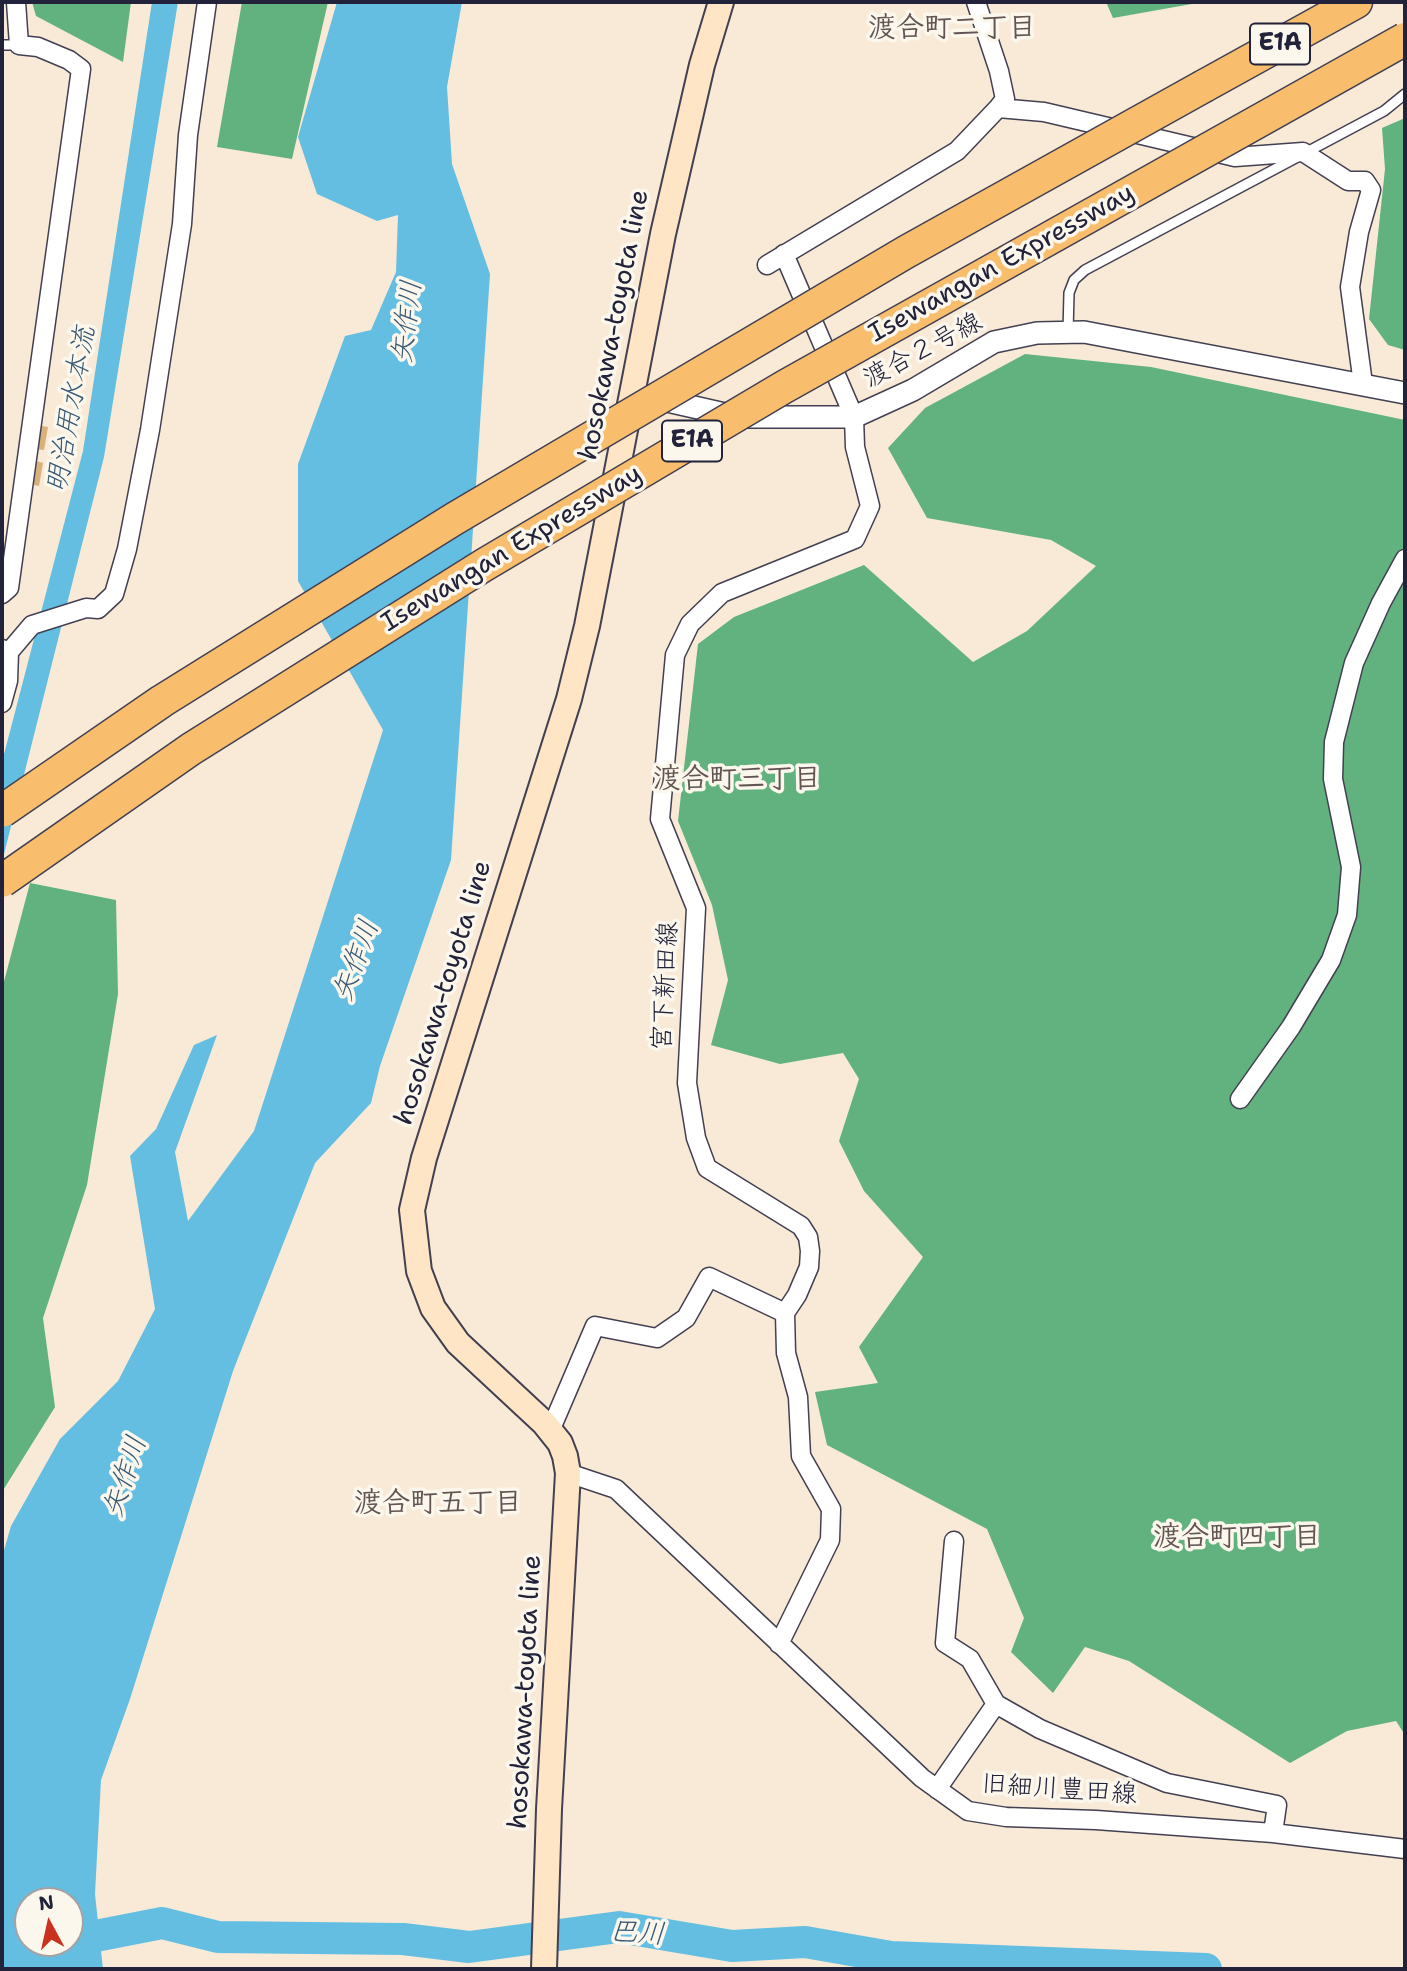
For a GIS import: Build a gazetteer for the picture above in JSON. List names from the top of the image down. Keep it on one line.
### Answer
{"streets":{"highway":["E1A","Isewangan Expressway"],"main road":["hosokawa-toyota line"],"street":["渡合２号線","宮下新田線","旧細川豊田線"]},"crossings":[["hosokawa-toyota line","渡合２号線"],["hosokawa-toyota line","旧細川豊田線"],["渡合２号線","宮下新田線"]],"districts":["渡合町二丁目","渡合町三丁目","渡合町五丁目","渡合町四丁目"],"water":["矢作川","明治用水本流","巴川"],"north":"top"}
